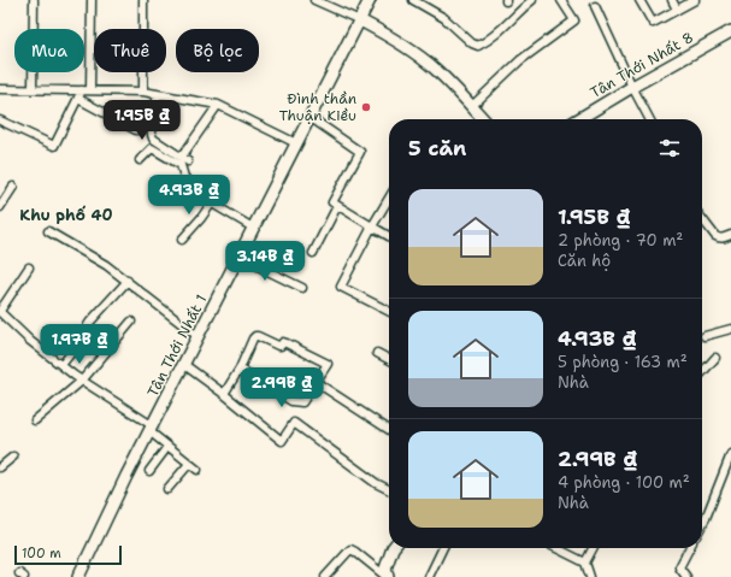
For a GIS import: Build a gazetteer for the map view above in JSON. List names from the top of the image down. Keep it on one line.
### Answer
{"streets":{"street":["Tân Thới Nhất 8","Tân Thới Nhất 1"]},"districts":["Khu phố 40"],"places":["Đình thần Thuận Kiều"],"scale_bar":"100 m","page":{"chip":["Mua","Thuê","Bộ lọc"],"price":["1.95B ₫","4.93B ₫","3.14B ₫","1.97B ₫","2.99B ₫"],"heading":"5 căn","list":[{"name":"1.95B ₫","note":"2 phòng · 70 m² · Căn hộ"},{"name":"4.93B ₫","note":"5 phòng · 163 m² · Nhà"},{"name":"2.99B ₫","note":"4 phòng · 100 m² · Nhà"}],"scale":"100 m"}}
